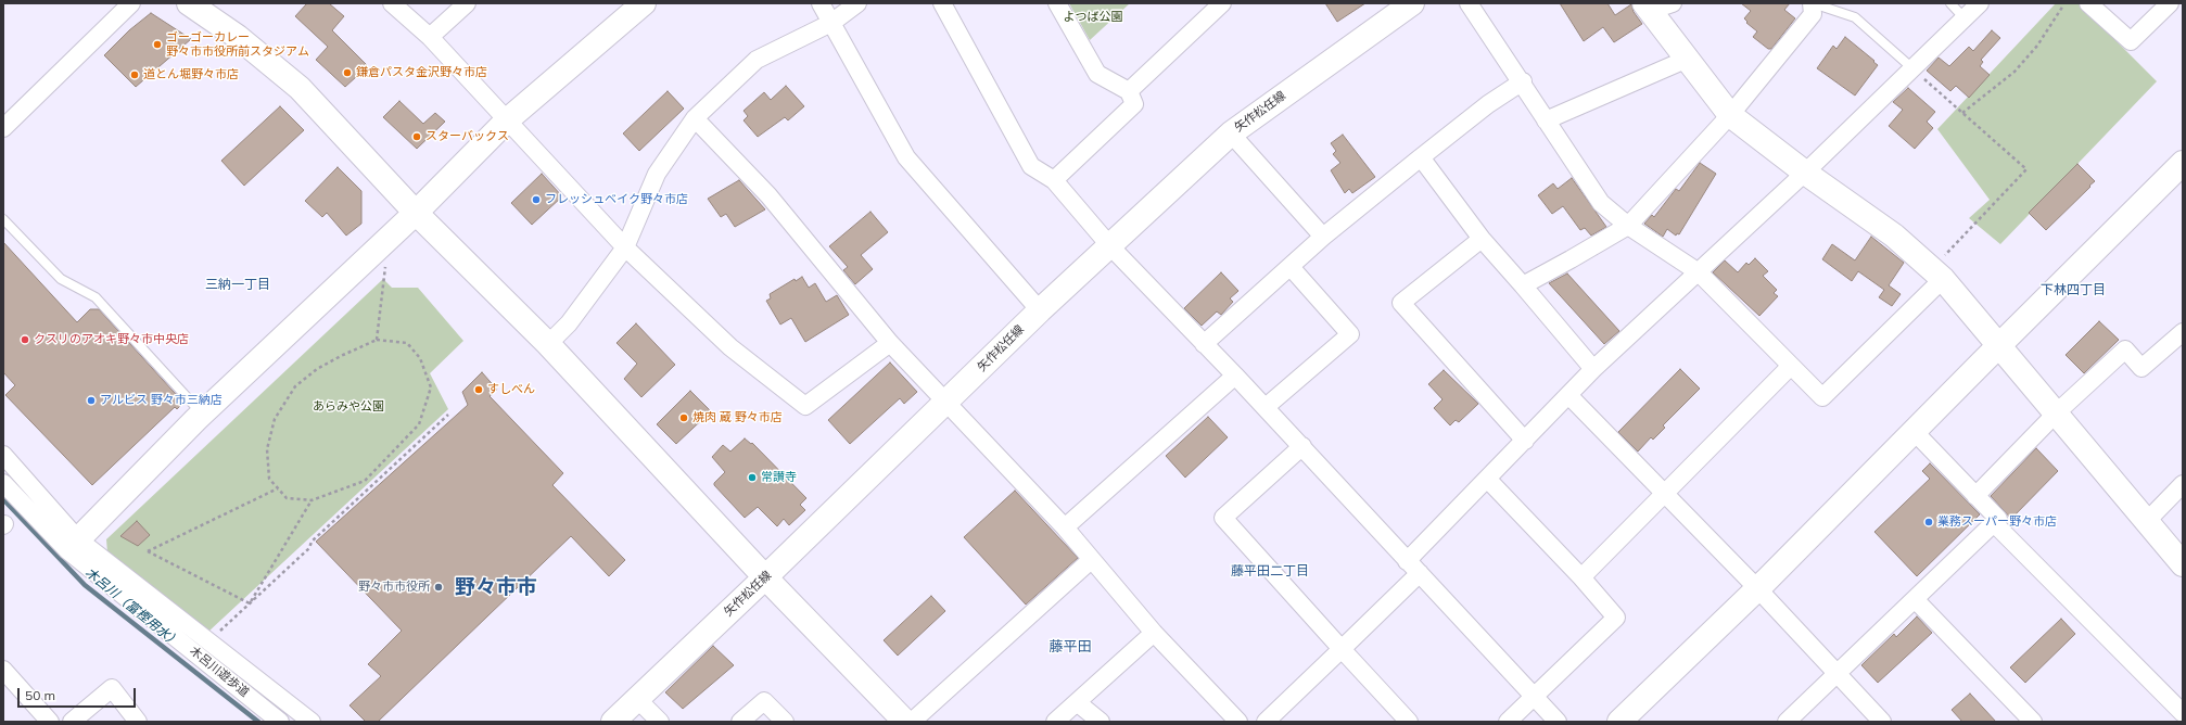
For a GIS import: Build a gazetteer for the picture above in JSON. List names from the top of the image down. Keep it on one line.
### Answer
{"streets":{"street":["矢作松任線","木呂川遊歩道"]},"districts":["三納一丁目","下林四丁目","藤平田二丁目","野々市市","藤平田"],"water":["木呂川（富樫用水）"],"parks":["よつば公園","あらみや公園"],"places":["ゴーゴーカレー 野々市市役所前スタジアム","鎌倉パスタ金沢野々市店","道とん堀野々市店","スターバックス","フレッシュベイク野々市店","クスリのアオキ野々市中央店","すしべん","アルビス 野々市三納店","焼肉 蔵 野々市店","常讃寺","業務スーパー野々市店","野々市市役所"],"scale_bar":"50 m"}
